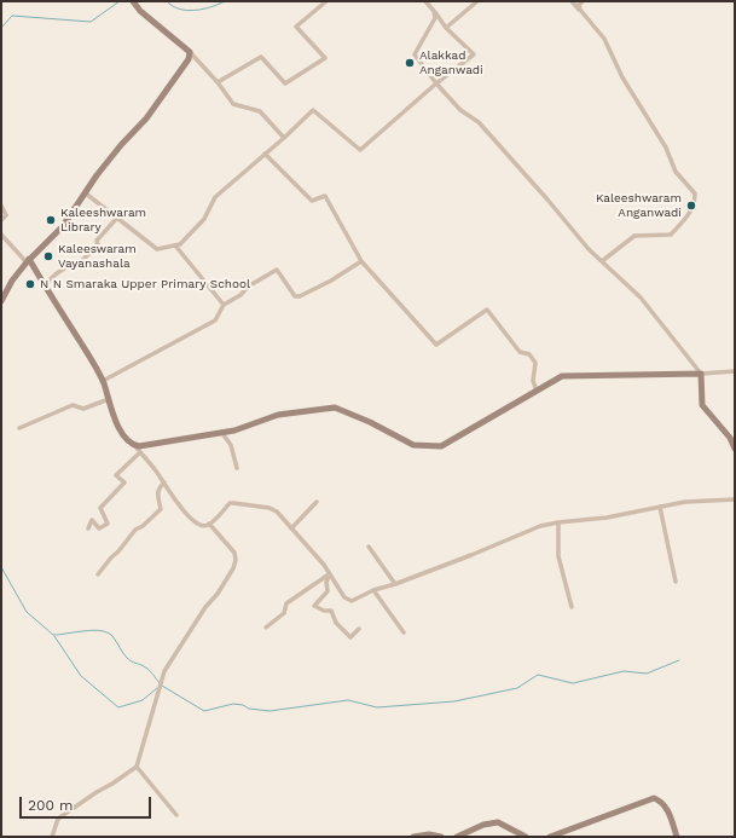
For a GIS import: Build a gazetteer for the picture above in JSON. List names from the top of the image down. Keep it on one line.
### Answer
{"places":["Alakkad Anganwadi","Kaleeshwaram Anganwadi","Kaleeshwaram Library","Kaleeswaram Vayanashala","N N Smaraka Upper Primary School"],"scale_bar":"200 m"}
